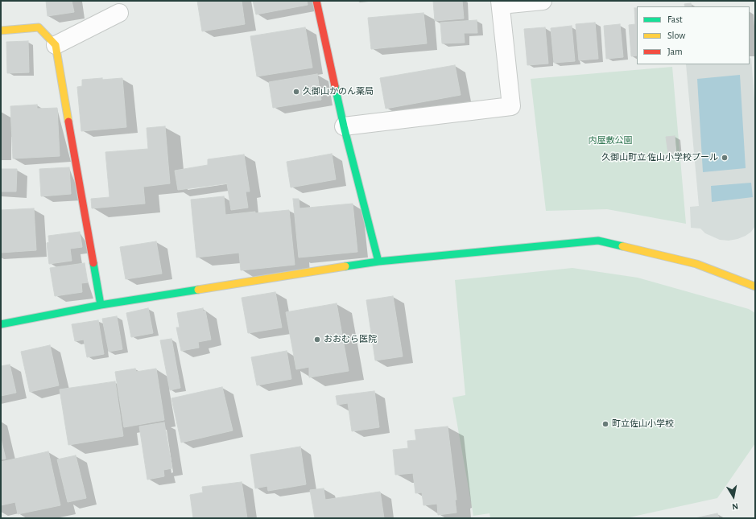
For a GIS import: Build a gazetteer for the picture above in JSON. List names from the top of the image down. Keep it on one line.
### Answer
{"parks":["内屋敷公園"],"places":["久御山かのん薬局","久御山町立 佐山小学校プール","おおむら医院","町立佐山小学校"],"legend":["Fast","Slow","Jam"],"north":"bottom"}
